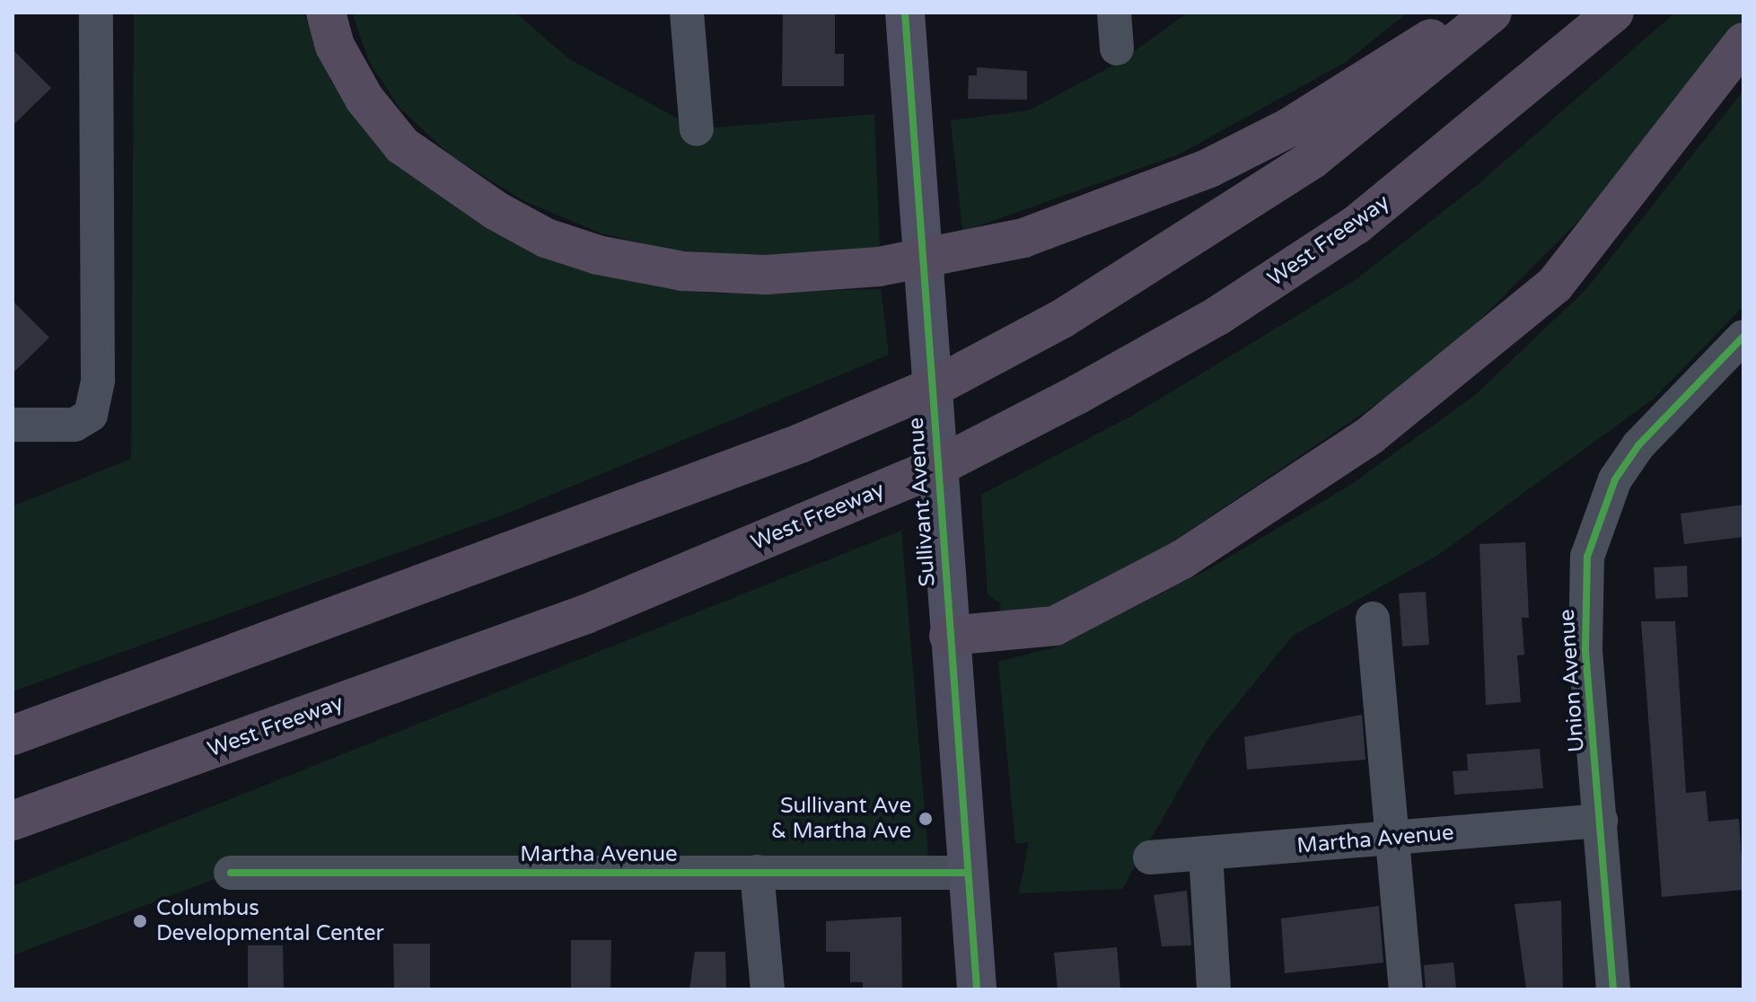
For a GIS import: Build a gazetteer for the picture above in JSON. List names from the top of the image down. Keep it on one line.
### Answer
{"streets":{"highway":["West Freeway"],"main road":["Sullivant Avenue"],"street":["Union Avenue","Martha Avenue"]},"crossings":[["Sullivant Avenue","Martha Avenue"],["Union Avenue","Martha Avenue"]],"places":["Sullivant Ave & Martha Ave","Columbus Developmental Center"]}
